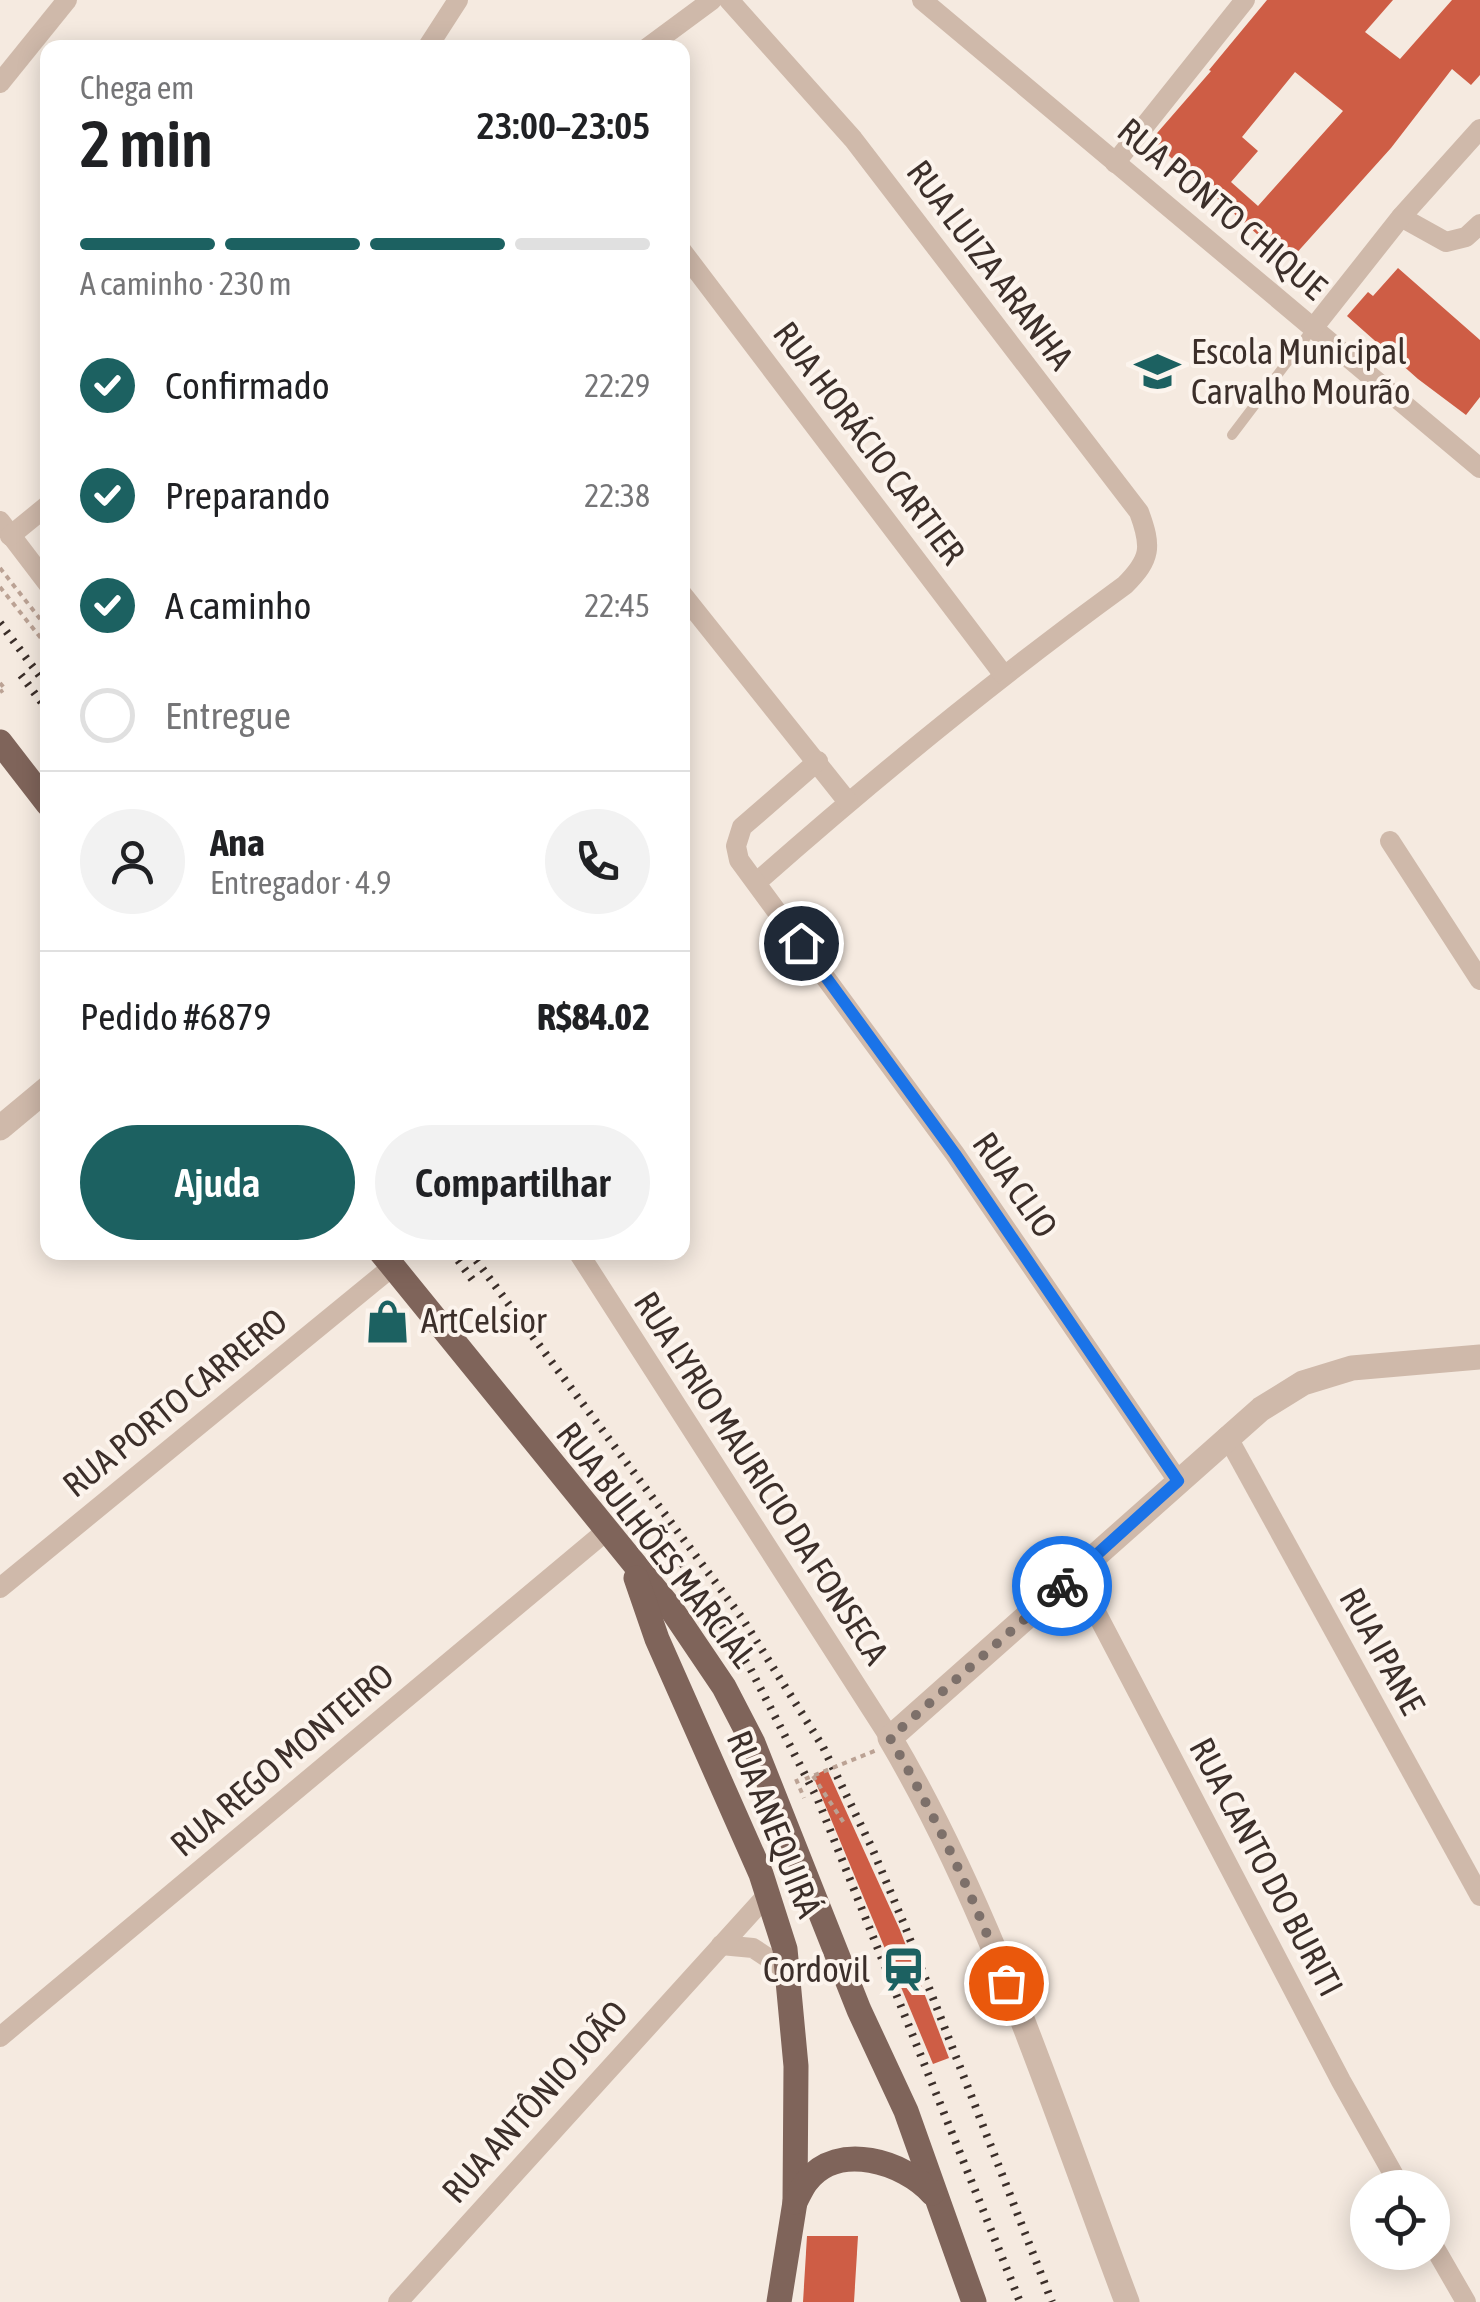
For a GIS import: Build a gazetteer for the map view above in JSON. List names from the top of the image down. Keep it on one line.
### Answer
{"streets":{"main road":["RUA BULHÕES MARCIAL","RUA ANEQUIRÁ"],"street":["RUA PONTO CHIQUE","RUA LUIZA ARANHA","RUA HORÁCIO CARTIER","RUA CLIO","RUA PORTO CARRERO","RUA LYRIO MAURICIO DA FONSECA","RUA IPANE","RUA REGO MONTEIRO","RUA CANTO DO BURITI","RUA ANTÔNIO JOÃO"]},"crossings":[["RUA LUIZA ARANHA","RUA HORÁCIO CARTIER"],["RUA PORTO CARRERO","RUA BULHÕES MARCIAL"],["RUA BULHÕES MARCIAL","RUA REGO MONTEIRO"],["RUA BULHÕES MARCIAL","RUA ANEQUIRÁ"],["RUA ANEQUIRÁ","RUA ANTÔNIO JOÃO"]],"places":{"school or university":["Escola Municipal Carvalho Mourão"],"shop":["ArtCelsior"],"station":["Cordovil"]},"page":{"heading":["2 min","Chega em","23:00–23:05"],"panel":["Ana","Entregador · 4.9","Pedido #6879","R$84.02"],"bar":"A caminho · 230 m","list":[["Confirmado","22:29"],["Preparando","22:38"],["A caminho","22:45"],"Entregue"],"buttons":["Ajuda","Compartilhar"]}}
